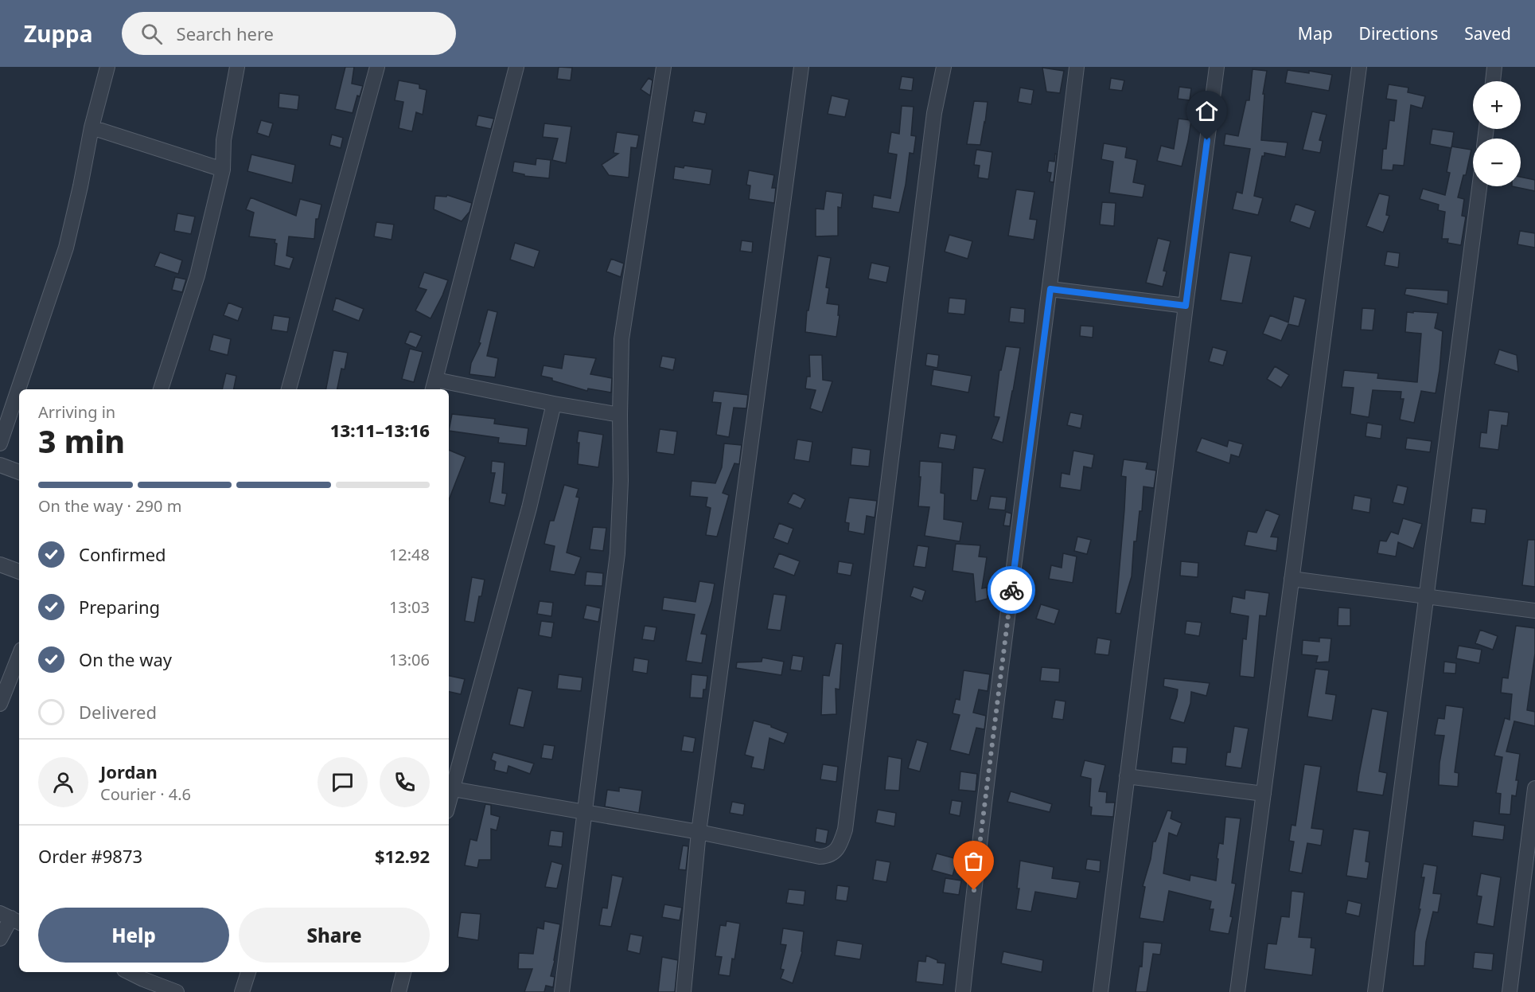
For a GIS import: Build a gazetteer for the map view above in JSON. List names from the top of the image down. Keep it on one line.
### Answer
{"page":{"header":"Zuppa","search":"Search here","nav":["Map","Directions","Saved"],"map_buttons":["+","−"],"heading":["3 min","Arriving in","13:11–13:16"],"panel":["Jordan","Courier · 4.6","Order #9873","$12.92"],"bar":"On the way · 290 m","list":[["Confirmed","12:48"],["Preparing","13:03"],["On the way","13:06"],"Delivered"],"buttons":["Help","Share"]}}
